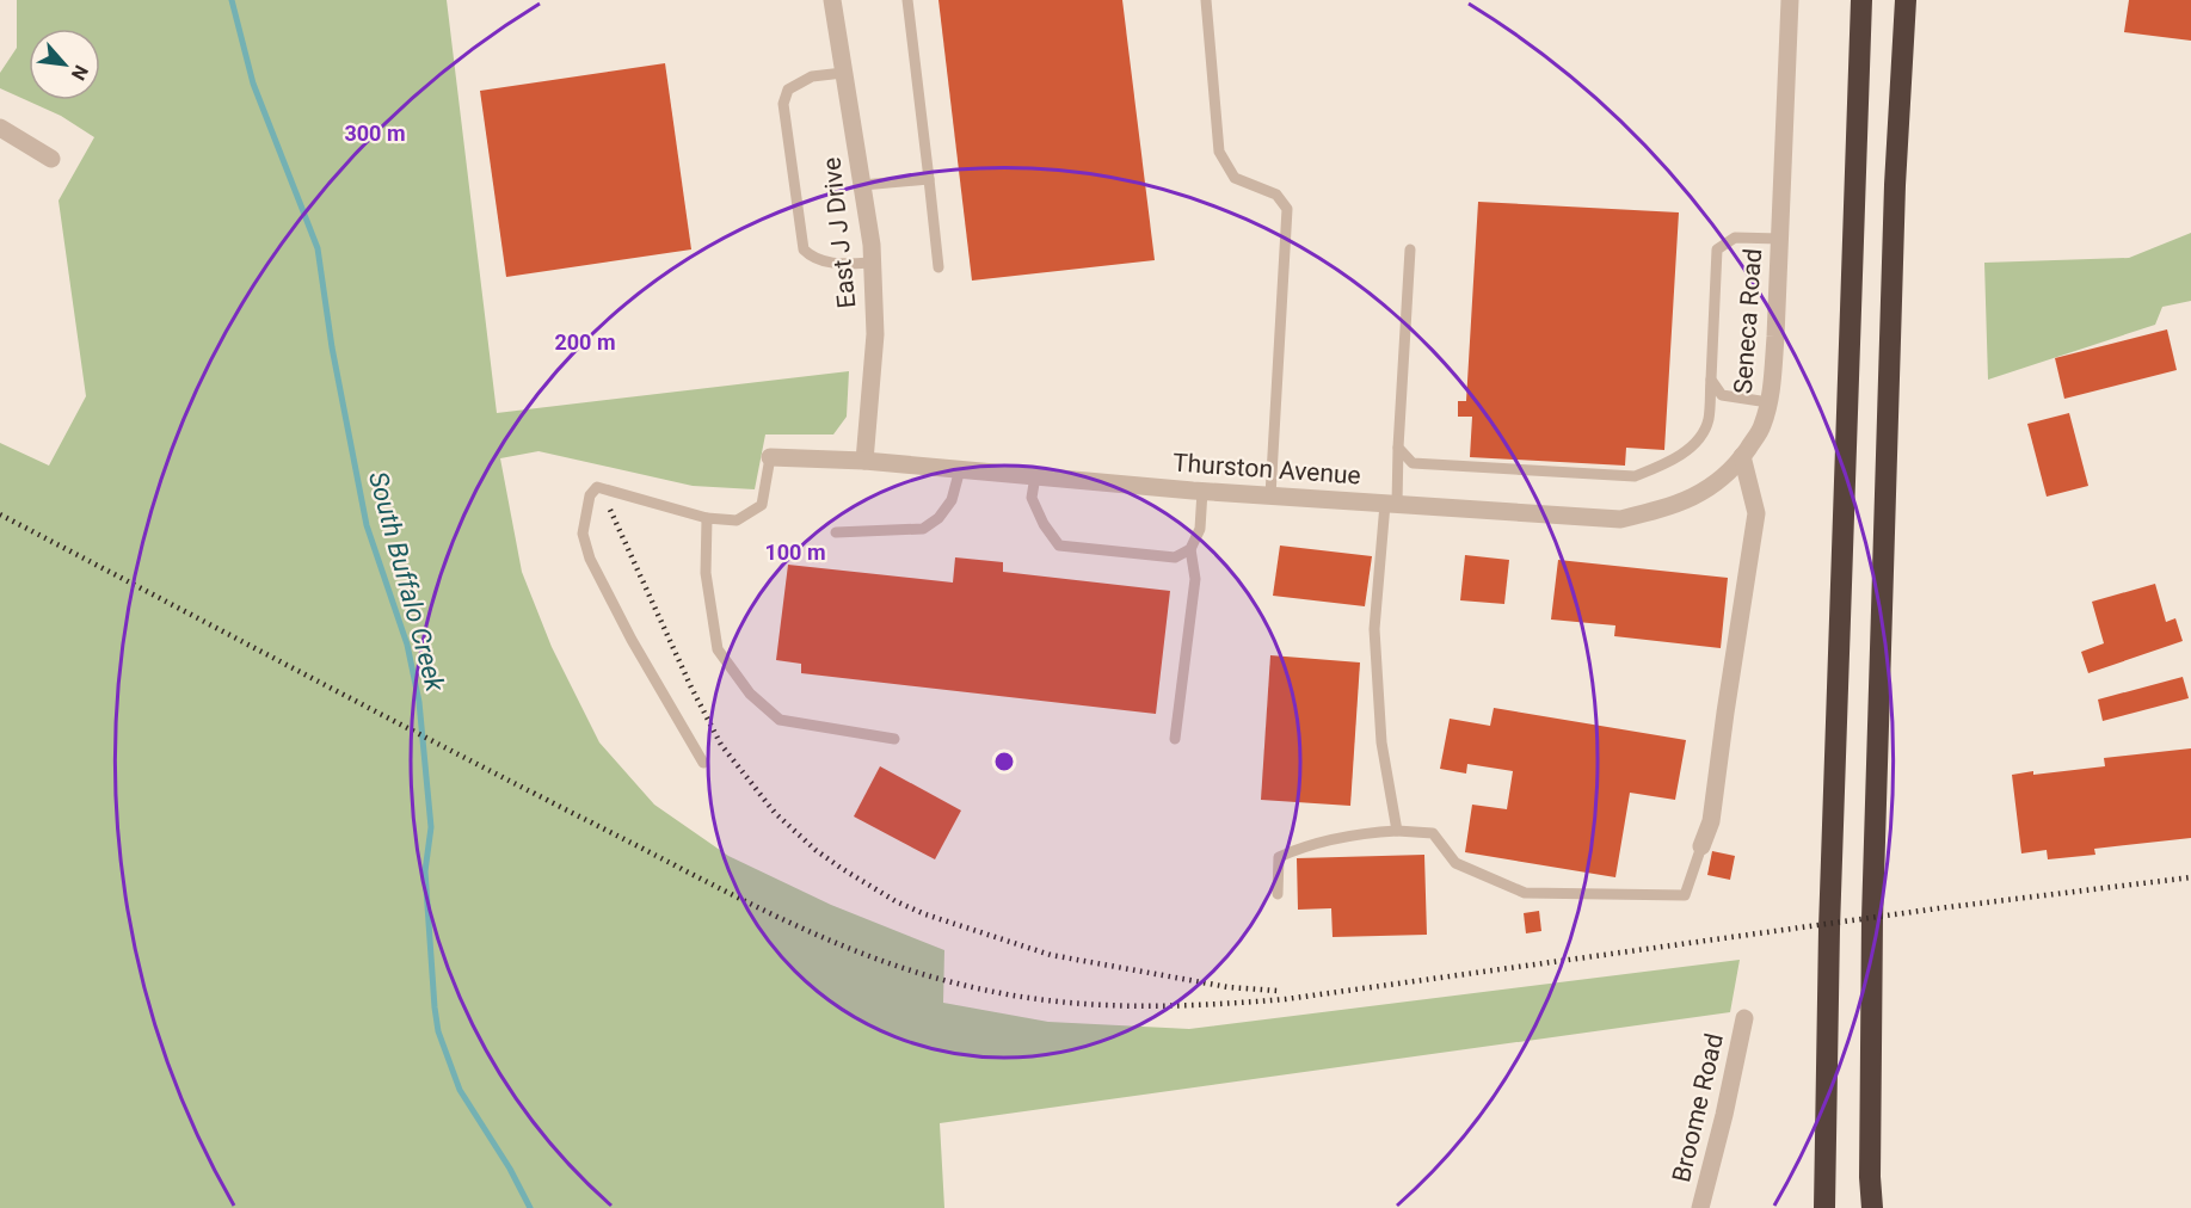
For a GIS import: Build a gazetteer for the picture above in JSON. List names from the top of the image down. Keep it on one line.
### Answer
{"streets":{"street":["East J J Drive","Seneca Road","Thurston Avenue","Broome Road"]},"crossings":[["East J J Drive","Thurston Avenue"],["Seneca Road","Thurston Avenue"]],"water":["South Buffalo Creek"],"north":"bottom right","rings":["300 m","200 m","100 m"]}
